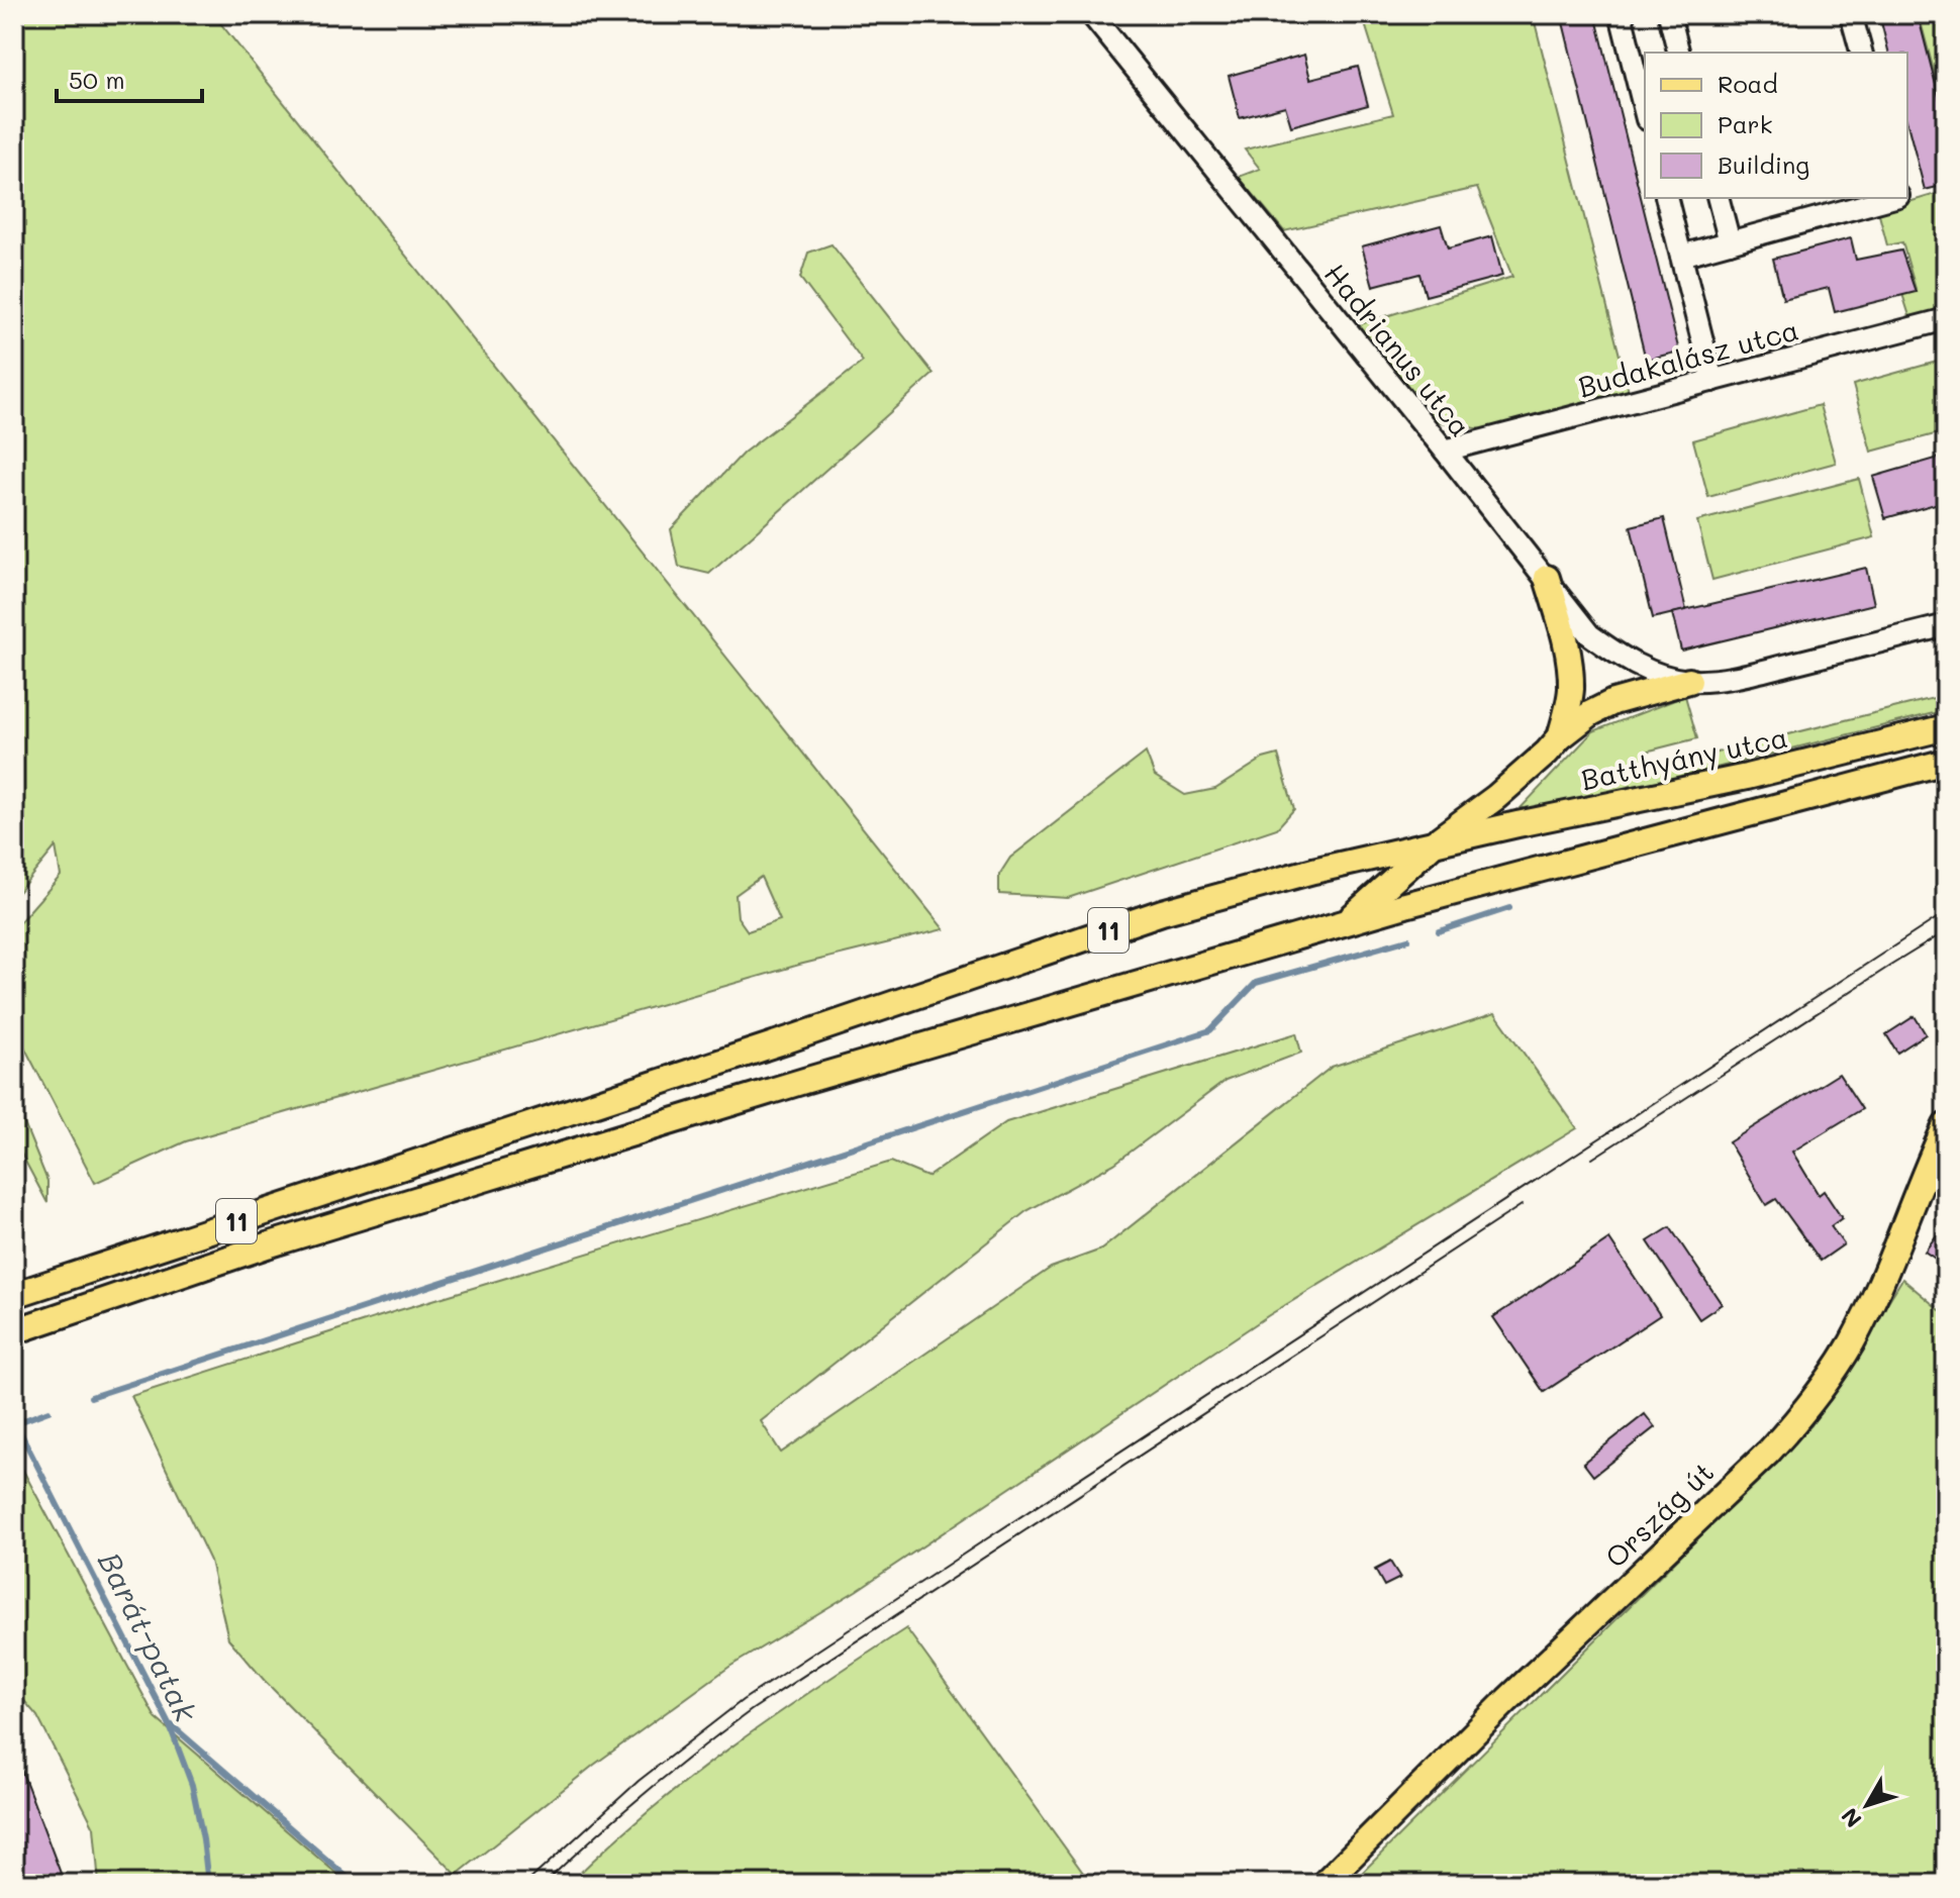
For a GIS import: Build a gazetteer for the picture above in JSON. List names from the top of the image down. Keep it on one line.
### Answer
{"streets":{"main road":["Batthyány utca","11","Ország út"],"street":["Hadrianus utca","Budakalász utca"]},"crossings":[["Hadrianus utca","Budakalász utca"],["Batthyány utca","11"]],"water":["Barát-patak"],"legend":["Road","Park","Building"],"scale_bar":"50 m","north":"bottom left"}
